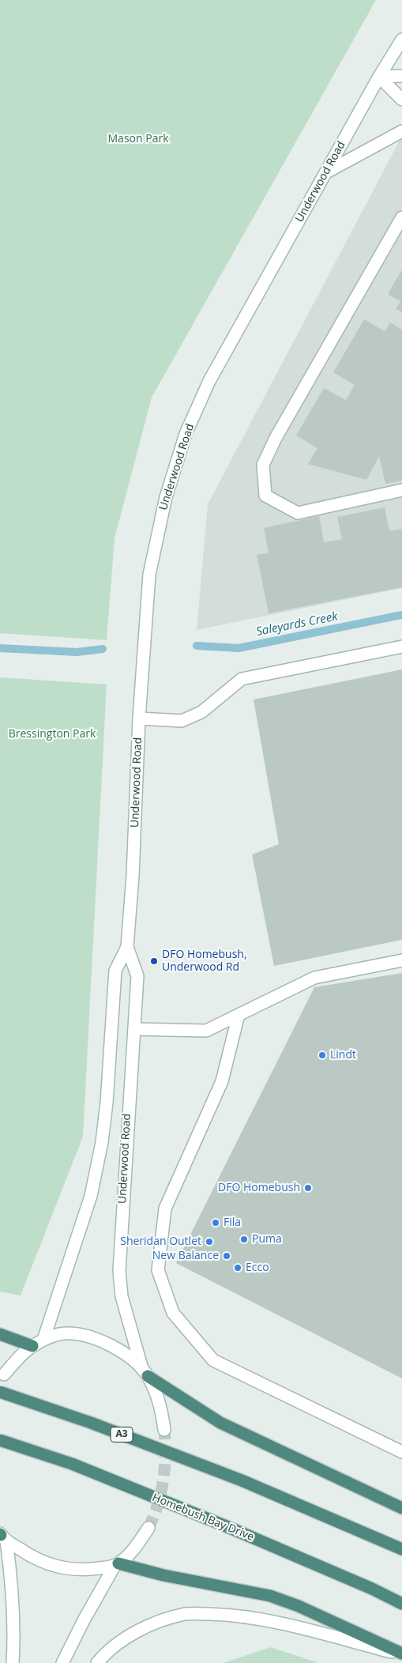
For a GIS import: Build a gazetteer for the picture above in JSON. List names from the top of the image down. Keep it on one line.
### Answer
{"streets":{"highway":["A3","Homebush Bay Drive"],"main road":["Underwood Road"]},"water":["Saleyards Creek"],"parks":["Mason Park","Bressington Park"],"places":["DFO Homebush, Underwood Rd","Lindt","DFO Homebush","Fila","Puma","Sheridan Outlet","New Balance","Ecco"]}
